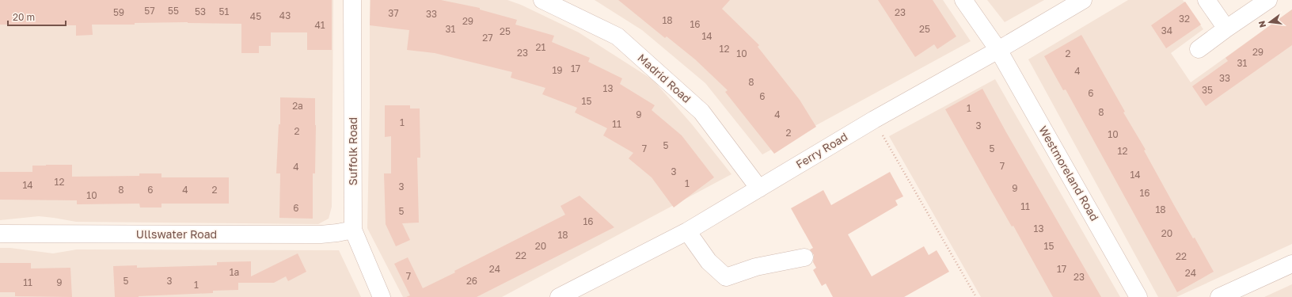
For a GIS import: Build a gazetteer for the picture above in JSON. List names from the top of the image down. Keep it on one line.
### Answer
{"streets":{"street":["Madrid Road","Ferry Road","Suffolk Road","Westmoreland Road","Ullswater Road"]},"crossings":[["Madrid Road","Ferry Road"],["Ferry Road","Westmoreland Road"],["Suffolk Road","Ullswater Road"]],"house_numbers":["57","55","53","51","59","23","37","33","43","45","32","18","29","16","41","31","25","34","25","14","27","21","12","29","23","10","2","31","17","19","4","33","8","13","35","6","6","15","2a","1","8","9","4","1","11","3","2","2","10","5","7","5","12","7","4","3","14","12","1","14","3","9","8","6","4","2","16","10","11","6","18","5","16","13","20","18","20","15","22","22","24","17","1a","24","7","23","5","3","26","11","9","1"],"scale_bar":"20 m","north":"left"}
